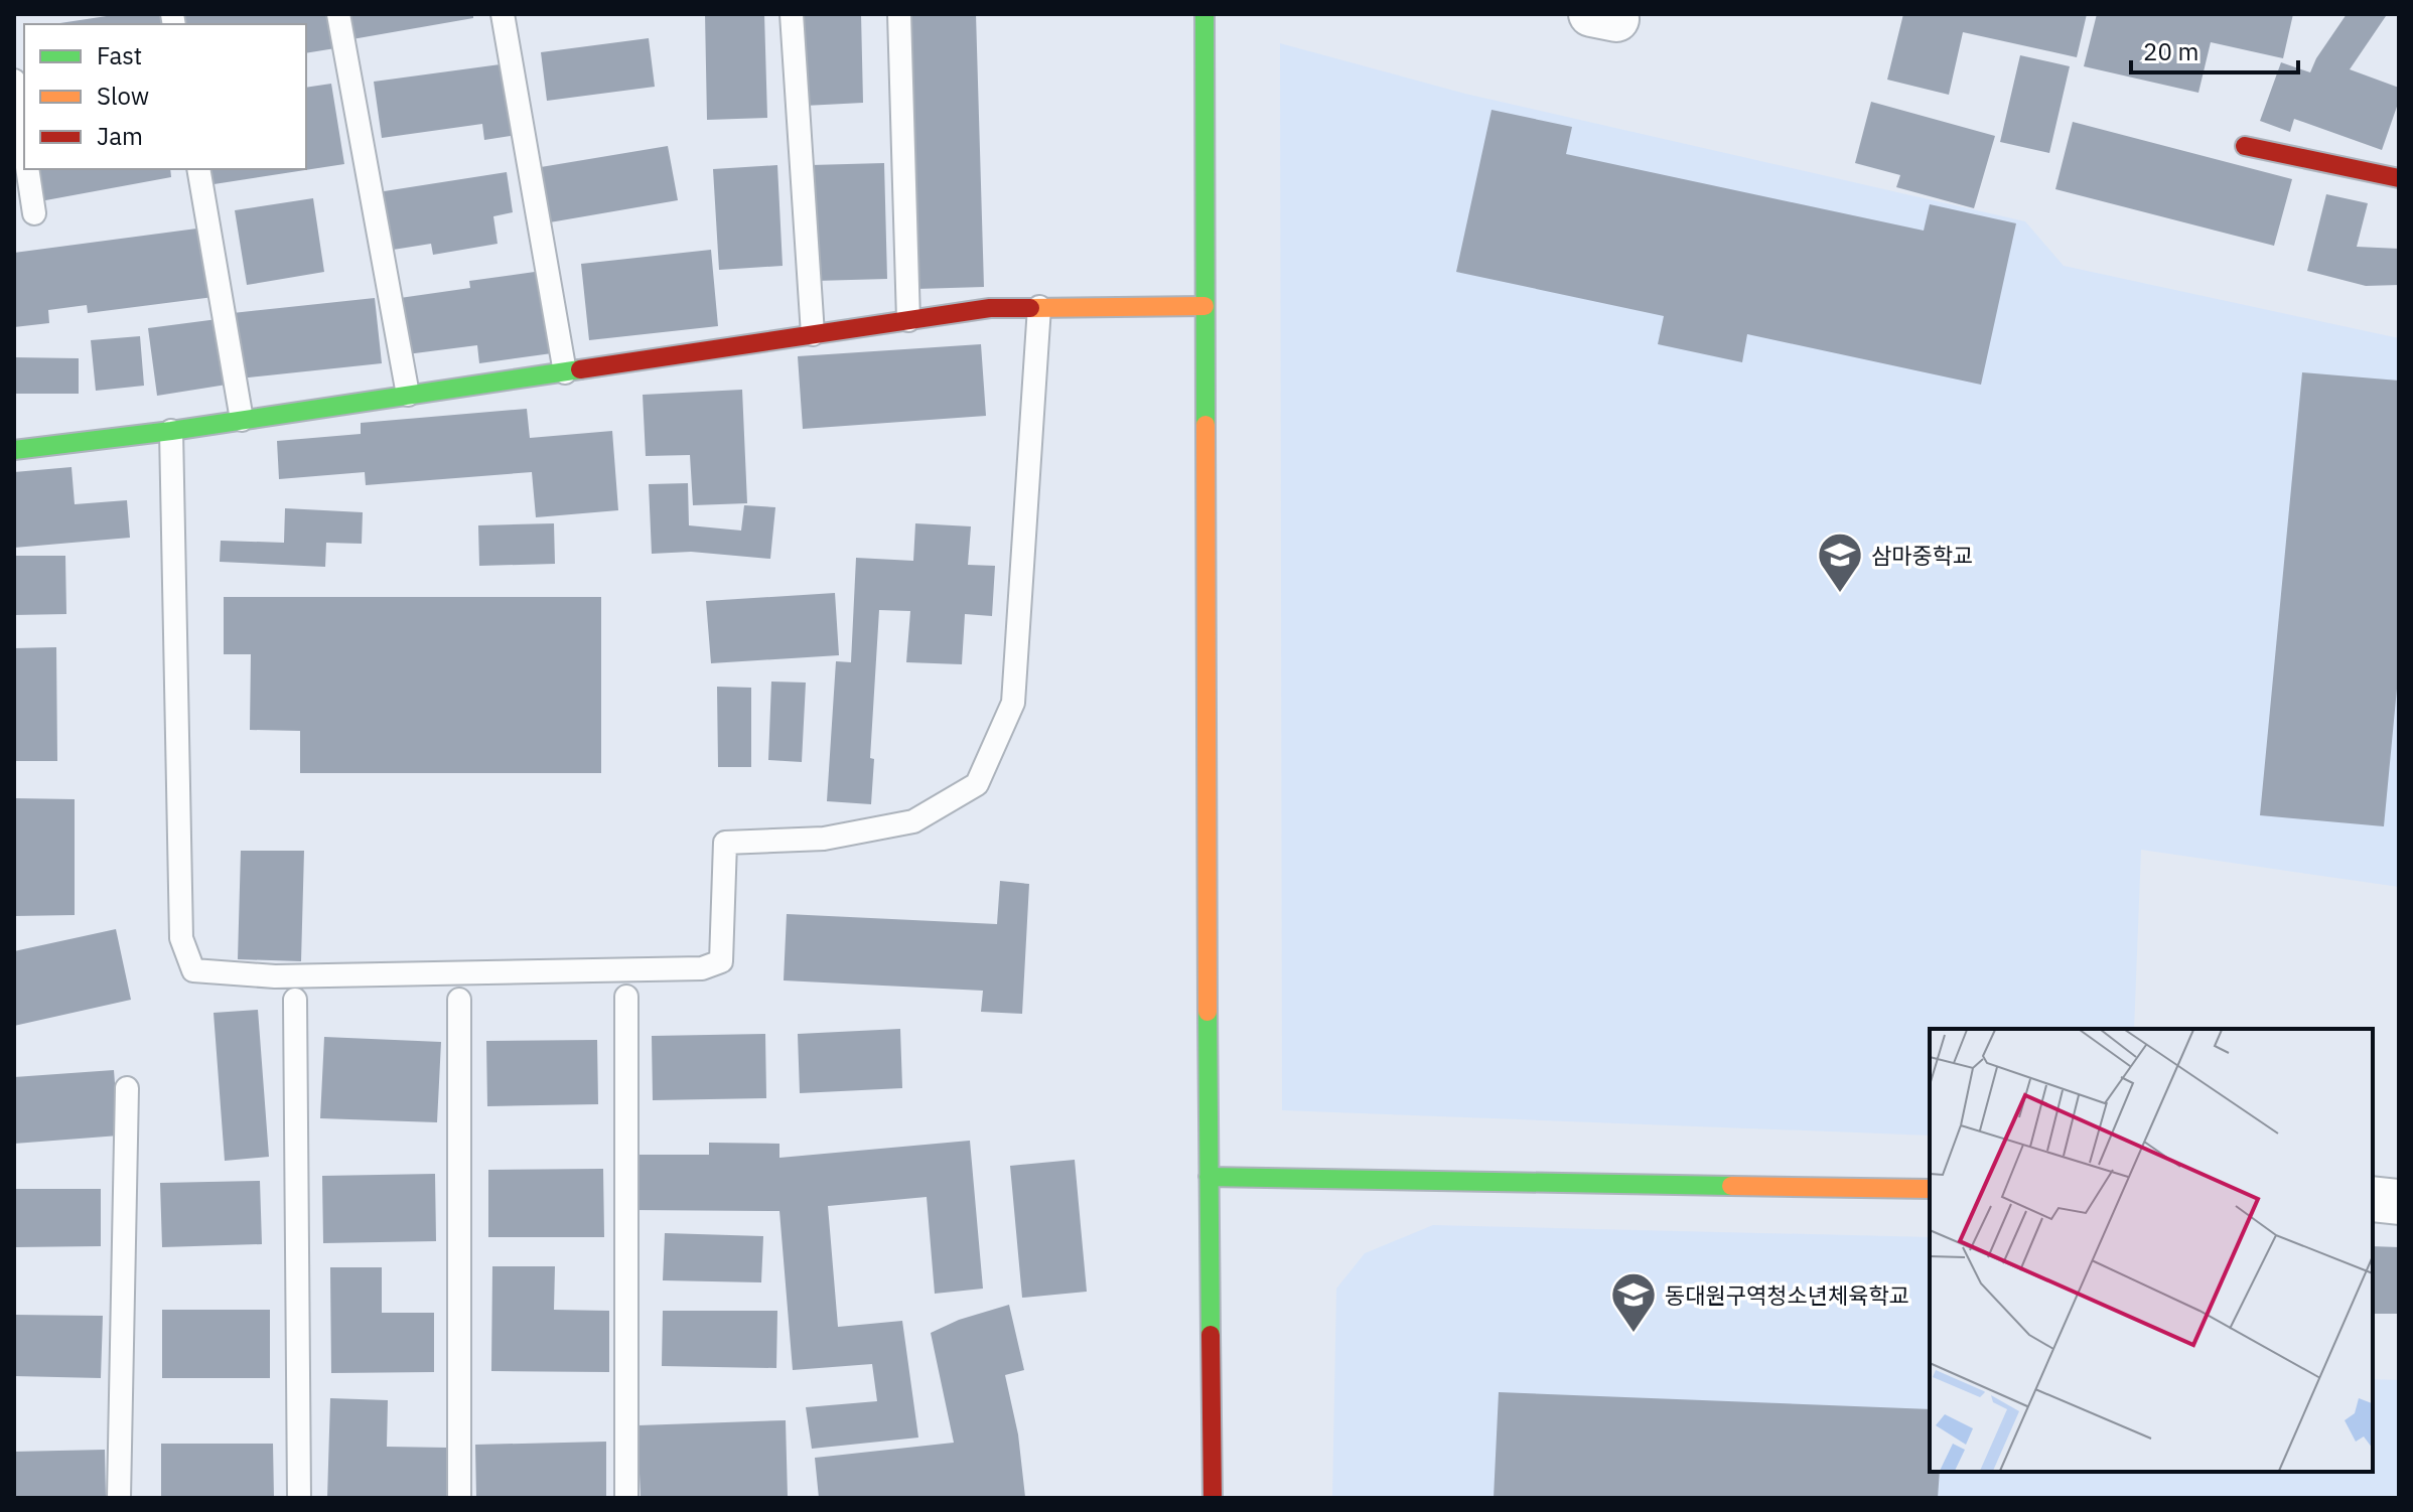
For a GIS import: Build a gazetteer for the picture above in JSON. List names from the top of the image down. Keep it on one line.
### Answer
{"places":{"school or university":["삼마중학교","동대원구역청소년체육학교"]},"legend":["Fast","Slow","Jam"],"scale_bar":"20 m"}
